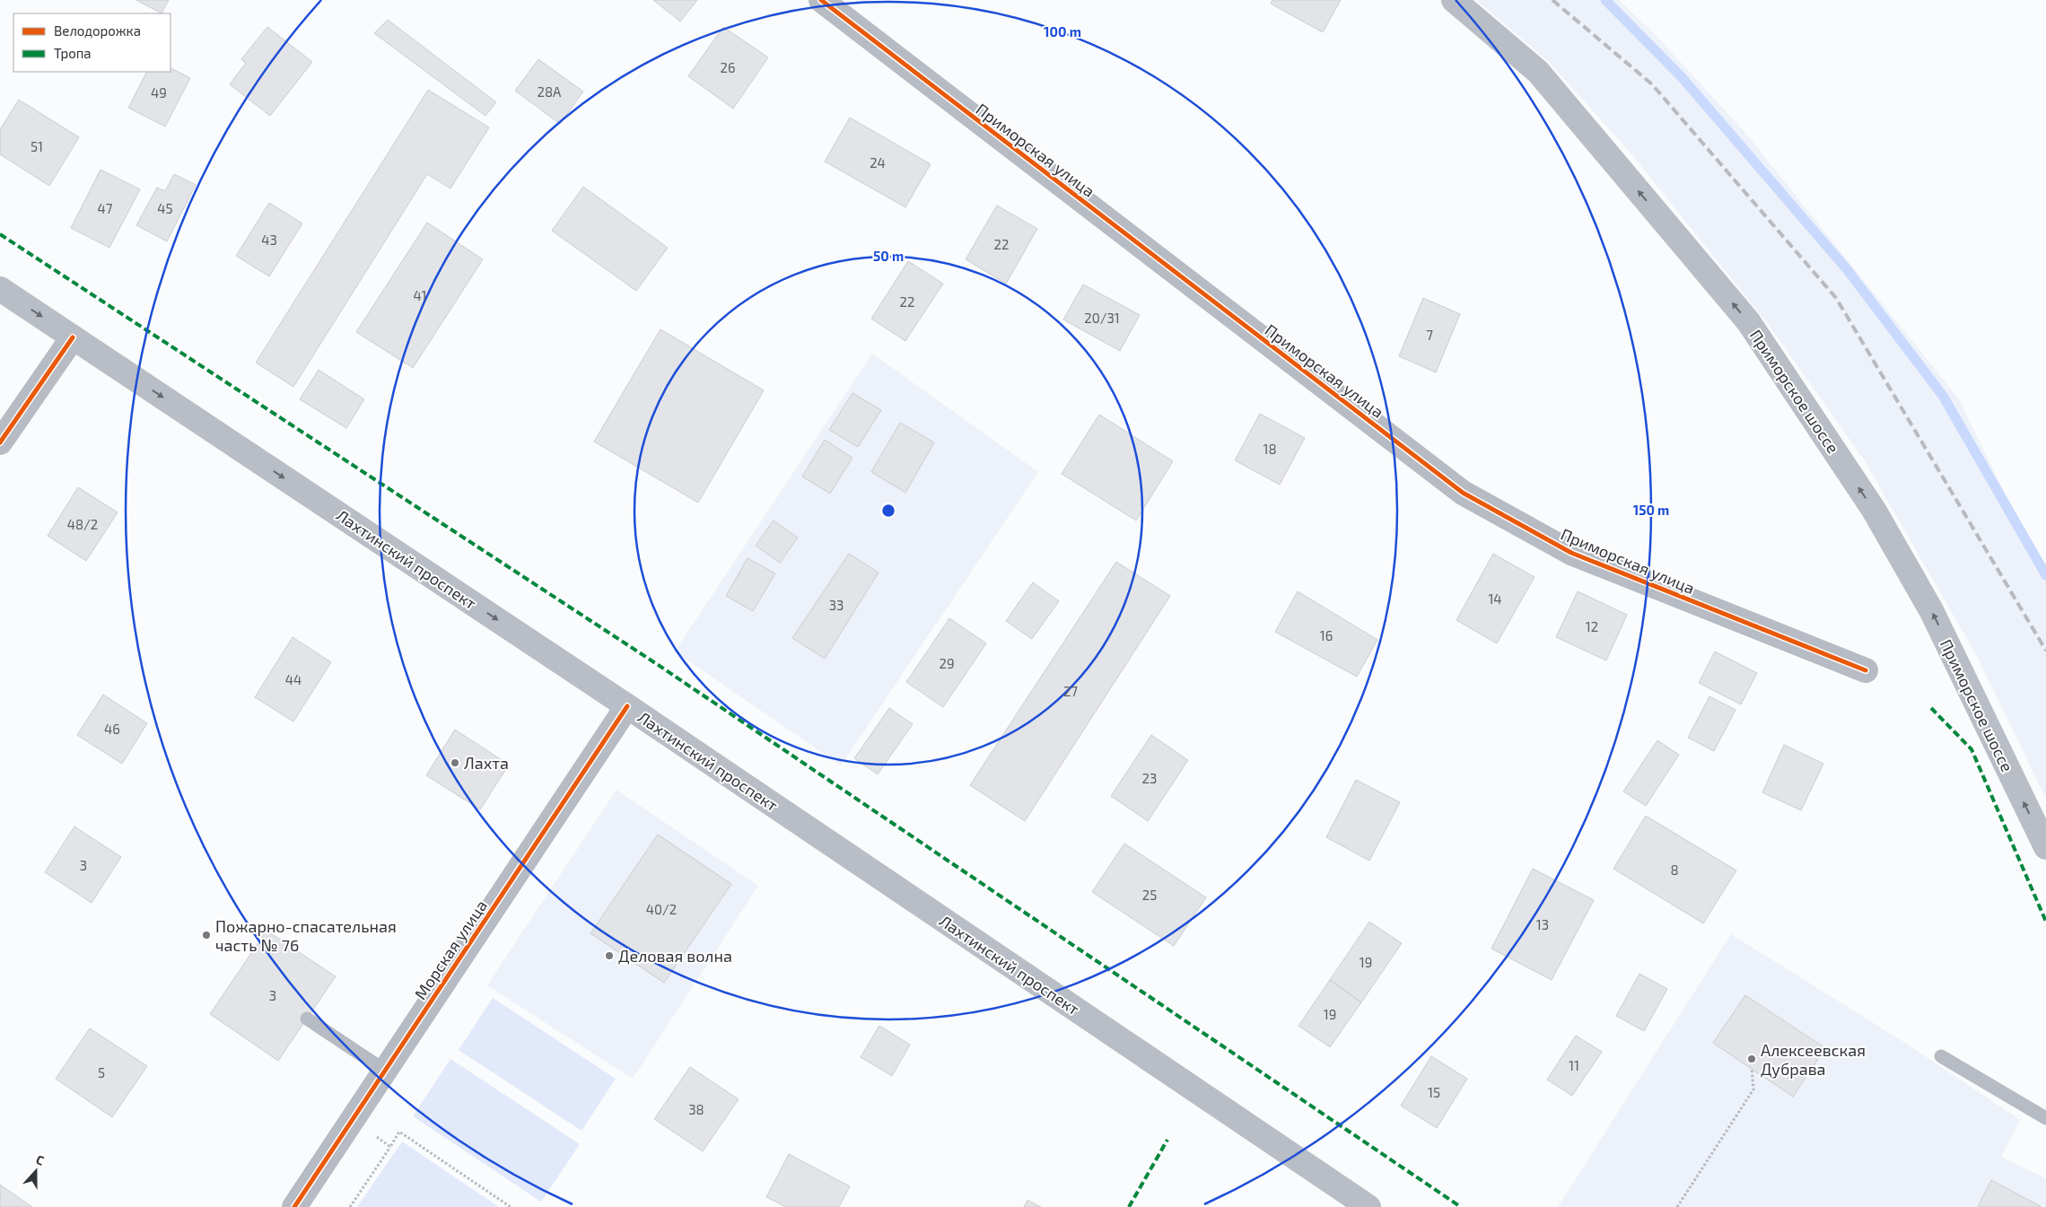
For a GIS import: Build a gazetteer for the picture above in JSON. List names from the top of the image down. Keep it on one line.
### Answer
{"streets":{"main road":["Приморское шоссе","Лахтинский проспект"],"street":["Приморская улица","Морская улица"]},"crossings":[["Лахтинский проспект","Морская улица"]],"one_way":["Приморское шоссе","Лахтинский проспект"],"places":["Лахта","Пожарно-спасательная часть № 76","Деловая волна","Алексеевская Дубрава"],"house_numbers":["26","28А","49","51","24","47","45","43","22","41","22","20/31","7","18","48/2","14","33","12","16","29","44","27","46","23","3","8","25","40/2","13","19","3","19","11","5","15","38"],"legend":["Велодорожка","Тропа"],"north":"top","rings":["100 m","50 m","150 m"]}
